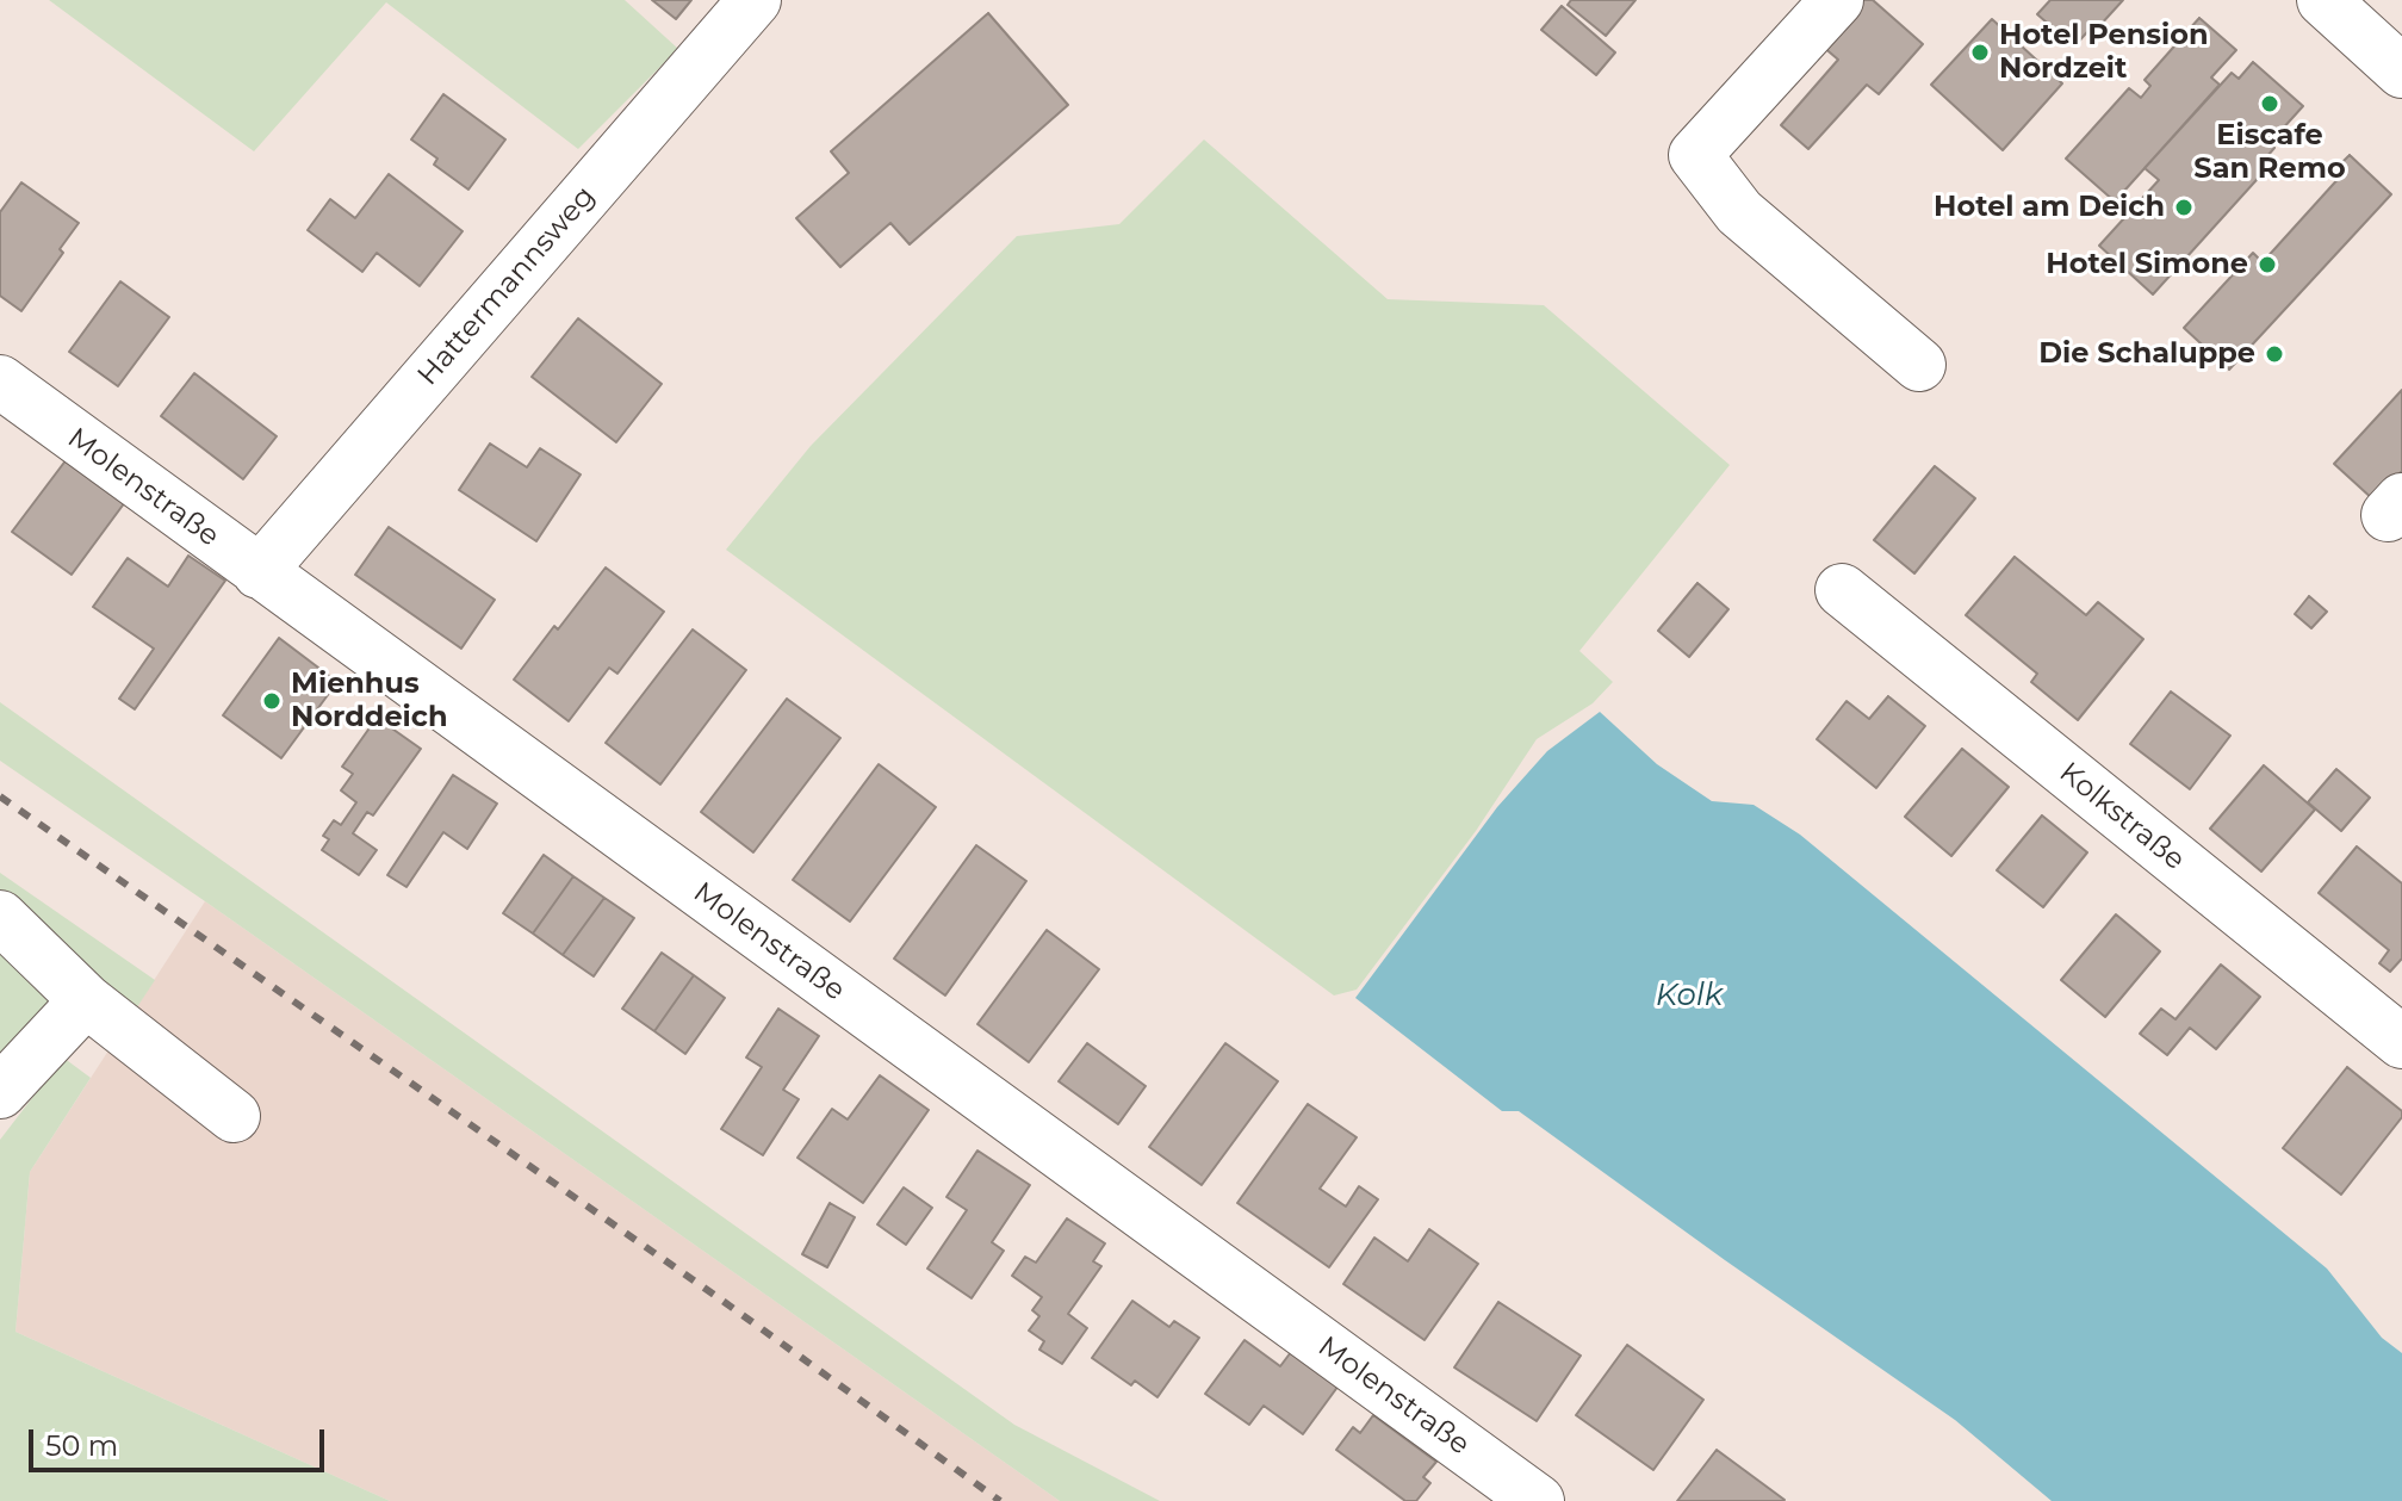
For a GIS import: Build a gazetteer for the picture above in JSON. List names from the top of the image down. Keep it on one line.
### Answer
{"streets":{"street":["Hattermannsweg","Molenstraße","Kolkstraße"]},"crossings":[["Hattermannsweg","Molenstraße"]],"water":["Kolk"],"places":["Hotel Pension Nordzeit","Eiscafe San Remo","Hotel am Deich","Hotel Simone","Die Schaluppe","Mienhus Norddeich"],"scale_bar":"50 m"}
